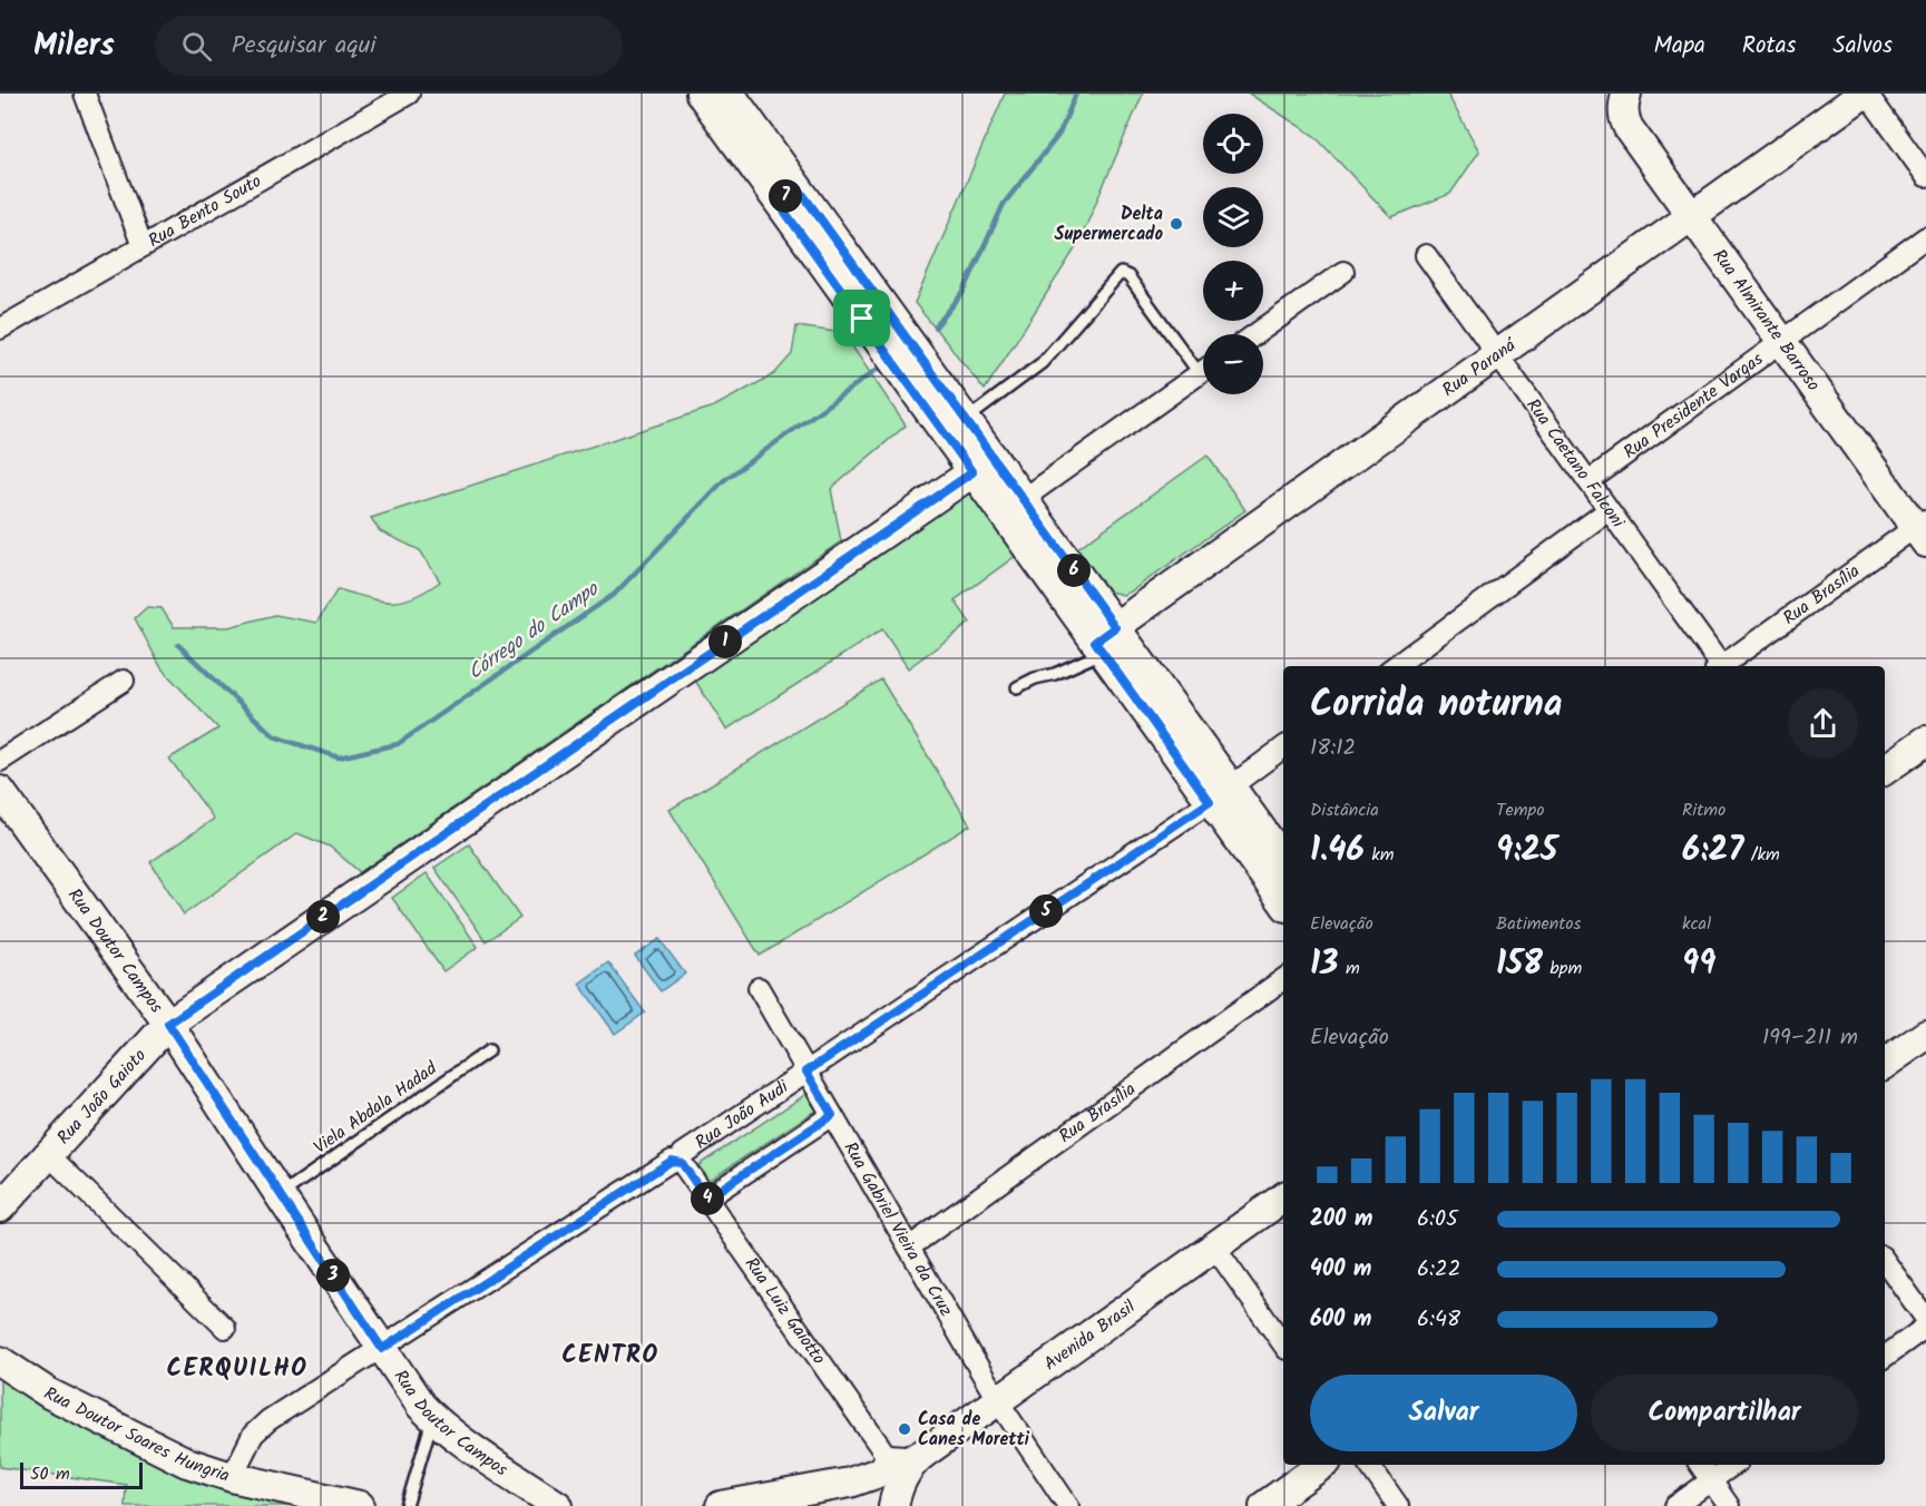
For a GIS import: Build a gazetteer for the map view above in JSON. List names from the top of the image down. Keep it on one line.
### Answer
{"streets":{"street":["Rua Bento Souto","Rua Almirante Barroso","Rua Paraná","Rua Presidente Vargas","Rua Caetano Falconi","Rua Brasília","Rua Doutor Campos","Rua João Gaioto","Rua João Audi","Rua Gabriel Vieira da Cruz","Rua Luiz Gaiotto","Avenida Brasil","Rua Doutor Soares Hungria"],"lane":["Viela Abdala Hadad"]},"crossings":[["Rua Almirante Barroso","Rua Paraná"],["Rua Almirante Barroso","Rua Presidente Vargas"],["Rua Almirante Barroso","Rua Brasília"],["Rua Paraná","Rua Caetano Falconi"],["Rua Presidente Vargas","Rua Caetano Falconi"],["Rua Brasília","Rua Gabriel Vieira da Cruz"],["Rua Doutor Campos","Rua João Gaioto"],["Rua Doutor Campos","Viela Abdala Hadad"],["Rua Doutor Campos","Rua João Audi"],["Rua João Audi","Rua Gabriel Vieira da Cruz"],["Rua João Audi","Rua Luiz Gaiotto"],["Rua João Audi","Rua Doutor Soares Hungria"],["Rua Gabriel Vieira da Cruz","Avenida Brasil"],["Rua Luiz Gaiotto","Avenida Brasil"]],"districts":["CENTRO","CERQUILHO"],"water":["Córrego do Campo"],"places":["Delta Supermercado","Casa de Canes Moretti"],"scale_bar":"50 m","page":{"header":"Milers","search":"Pesquisar aqui","nav":["Mapa","Rotas","Salvos"],"map_buttons":["+","−"],"pins":["7","6","1","5","2","4","3"],"heading":["Corrida noturna","18:12"],"stats":[["Distância","1.46 km"],["Tempo","9:25"],["Ritmo","6:27 /km"],["Elevação","13 m"],["Batimentos","158 bpm"],["kcal","99"]],"chart":["Elevação","199–211 m"],"list":[{"name":"200 m","note":"6:05"},{"name":"400 m","note":"6:22"},{"name":"600 m","note":"6:48"}],"buttons":["Salvar","Compartilhar"],"scale":"50 m"}}
